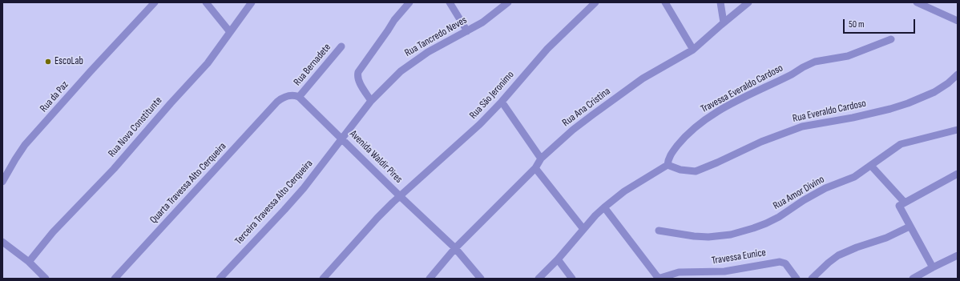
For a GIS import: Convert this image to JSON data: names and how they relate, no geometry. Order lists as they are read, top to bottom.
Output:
{
  "streets": {
    "street": [
      "Rua Tancredo Neves",
      "Rua Bernadete",
      "Travessa Everaldo Cardoso",
      "Rua São Jeronimo",
      "Rua da Paz",
      "Rua Ana Cristina",
      "Rua Everaldo Cardoso",
      "Rua Nova Constitunte",
      "Avenida Waldir Pires",
      "Quarta Travessa Alto Cerqueira",
      "Rua Amor Divino",
      "Terceira Travessa Alto Cerqueira",
      "Travessa Eunice"
    ]
  },
  "crossings": [
    ["Rua Tancredo Neves", "Avenida Waldir Pires"],
    ["Rua Tancredo Neves", "Terceira Travessa Alto Cerqueira"],
    ["Rua Bernadete", "Avenida Waldir Pires"],
    ["Rua Bernadete", "Quarta Travessa Alto Cerqueira"],
    ["Travessa Everaldo Cardoso", "Rua Everaldo Cardoso"],
    ["Rua São Jeronimo", "Avenida Waldir Pires"],
    ["Rua Ana Cristina", "Avenida Waldir Pires"],
    ["Avenida Waldir Pires", "Quarta Travessa Alto Cerqueira"],
    ["Avenida Waldir Pires", "Terceira Travessa Alto Cerqueira"]
  ],
  "places": ["EscoLab"],
  "scale_bar": "50 m"
}
